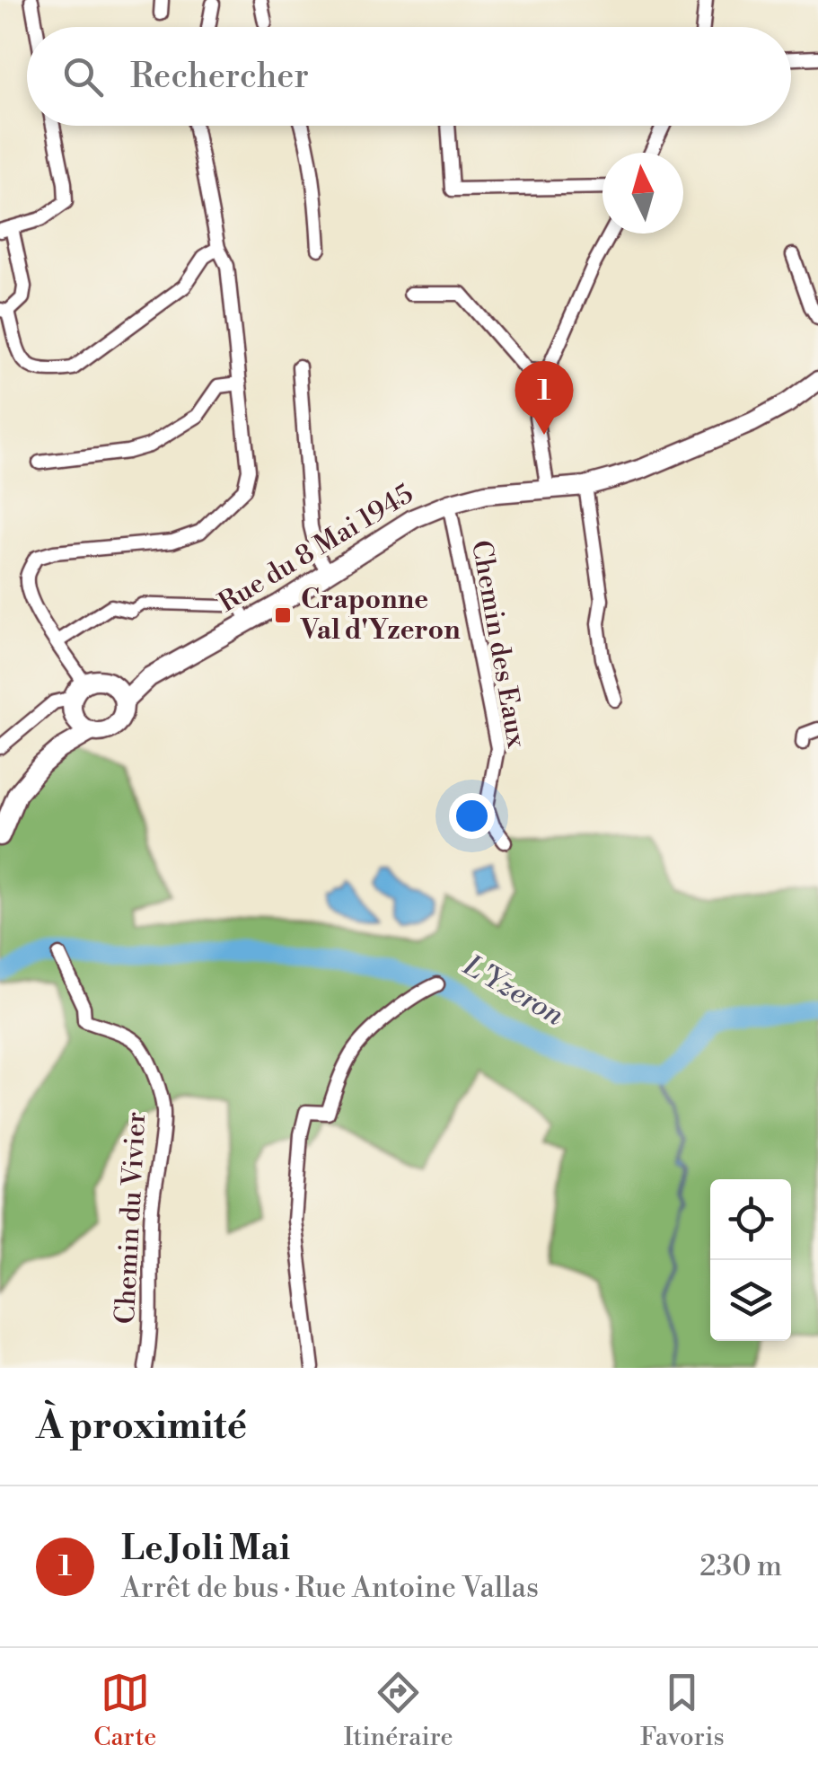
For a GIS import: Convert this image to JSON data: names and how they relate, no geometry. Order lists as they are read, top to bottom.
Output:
{
  "streets": {
    "main road": ["Rue du 8 Mai 1945"],
    "street": ["Chemin des Eaux", "Chemin du Vivier"]
  },
  "crossings": [
    ["Rue du 8 Mai 1945", "Chemin des Eaux"]
  ],
  "water": ["L'Yzeron"],
  "places": {
    "transit": ["Craponne Val d'Yzeron"]
  },
  "north": "top",
  "page": {
    "search": "Rechercher",
    "pins": "1",
    "heading": "À proximité",
    "list": [
      {
        "mark": "1",
        "name": "Le Joli Mai",
        "note": "Arrêt de bus · Rue Antoine Vallas",
        "value": "230 m"
      }
    ],
    "nav": ["Carte", "Itinéraire", "Favoris"]
  }
}
